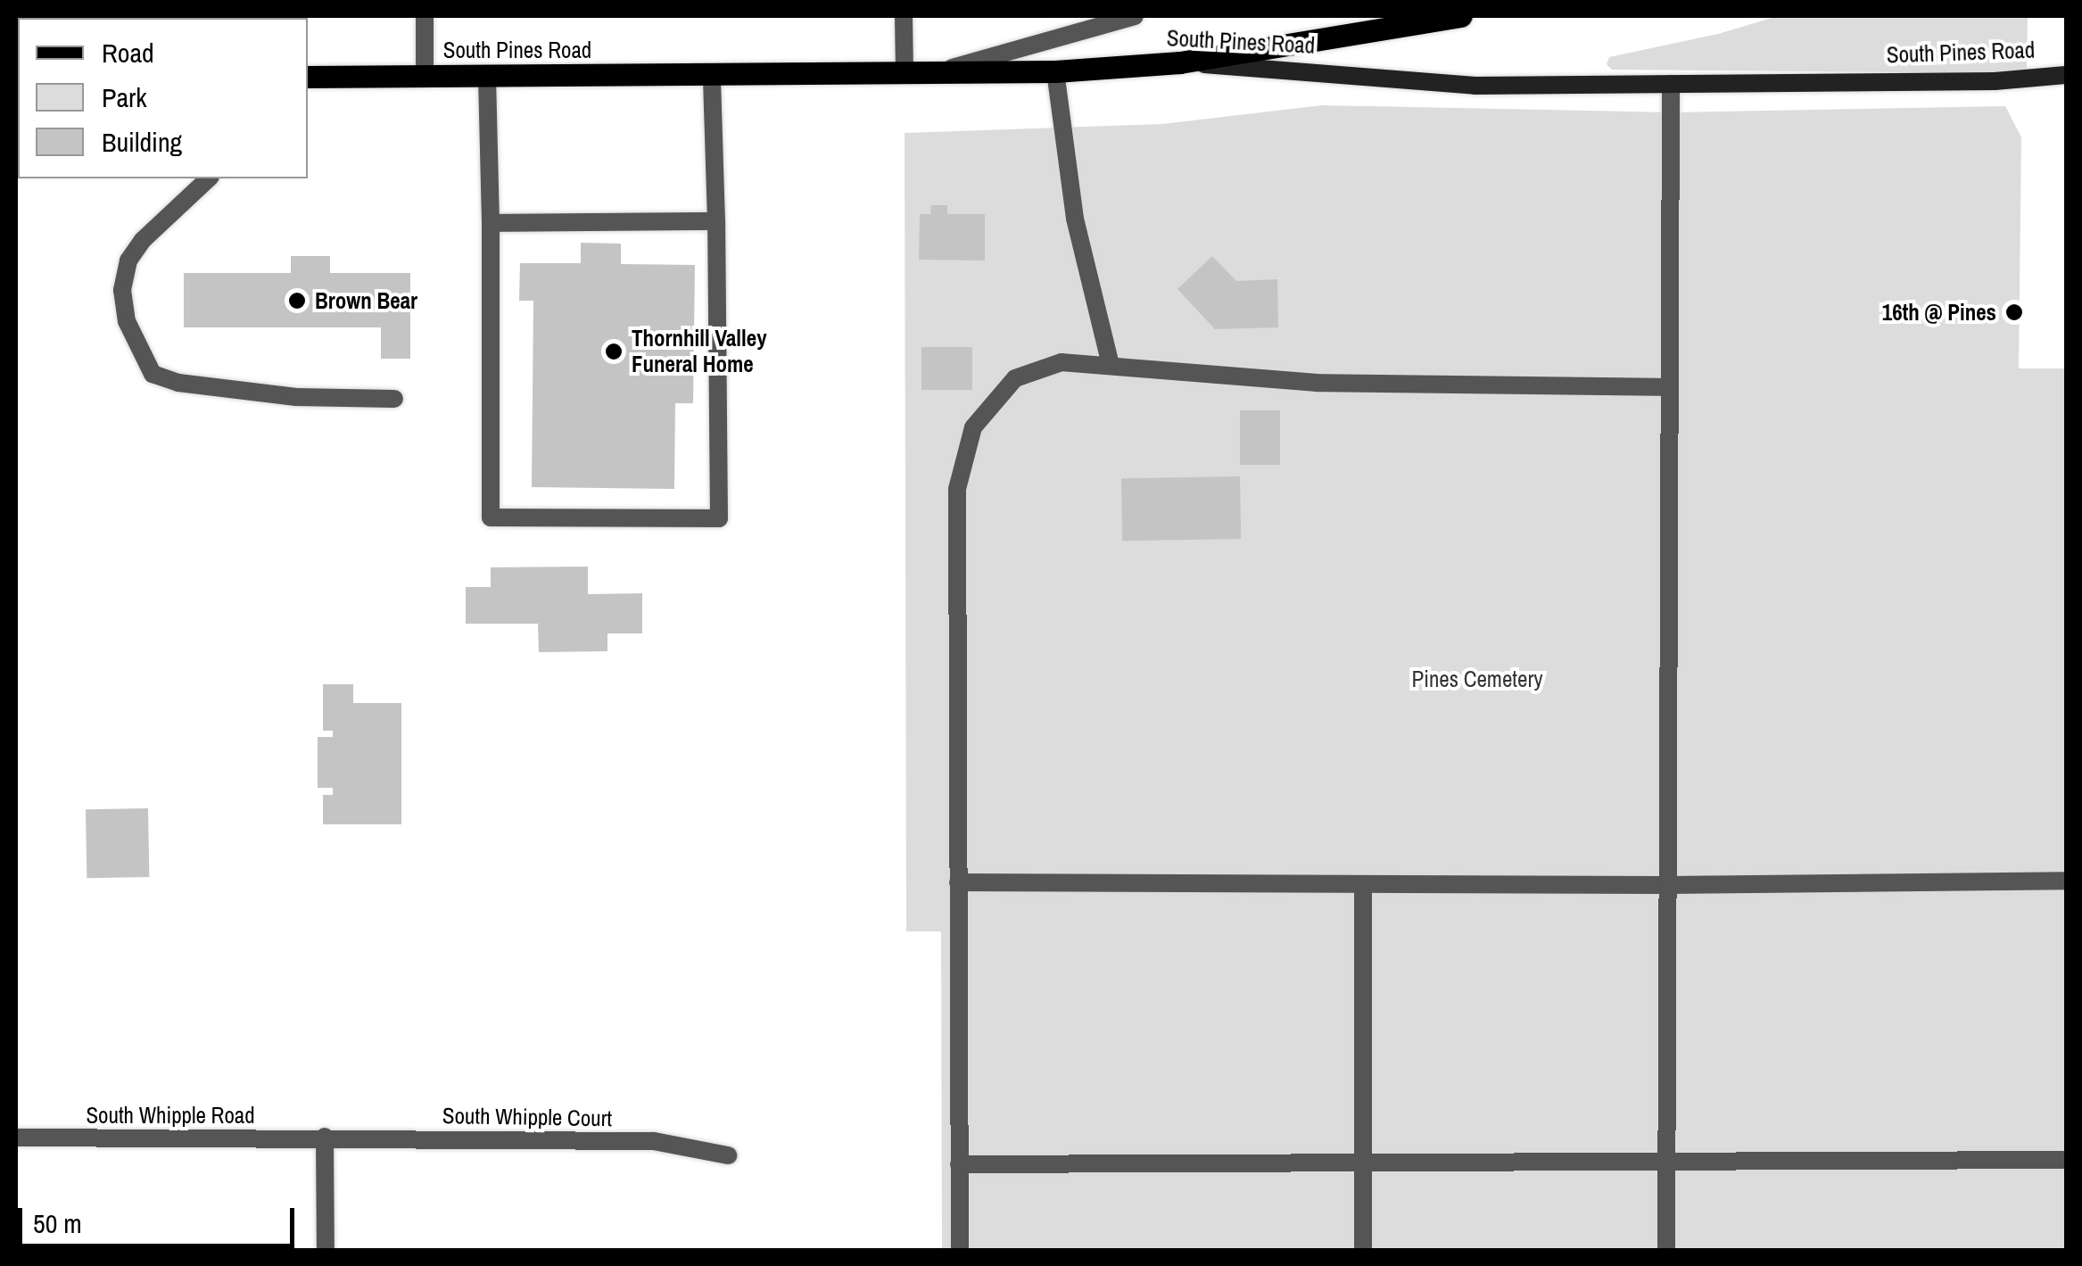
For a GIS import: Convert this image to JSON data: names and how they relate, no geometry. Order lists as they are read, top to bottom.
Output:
{
  "streets": {
    "main road": ["South Pines Road"],
    "street": ["South Whipple Road", "South Whipple Court"]
  },
  "crossings": [
    ["South Whipple Road", "South Whipple Court"]
  ],
  "parks": ["Pines Cemetery"],
  "places": ["Brown Bear", "16th @ Pines", "Thornhill Valley Funeral Home"],
  "legend": ["Road", "Park", "Building"],
  "scale_bar": "50 m"
}
